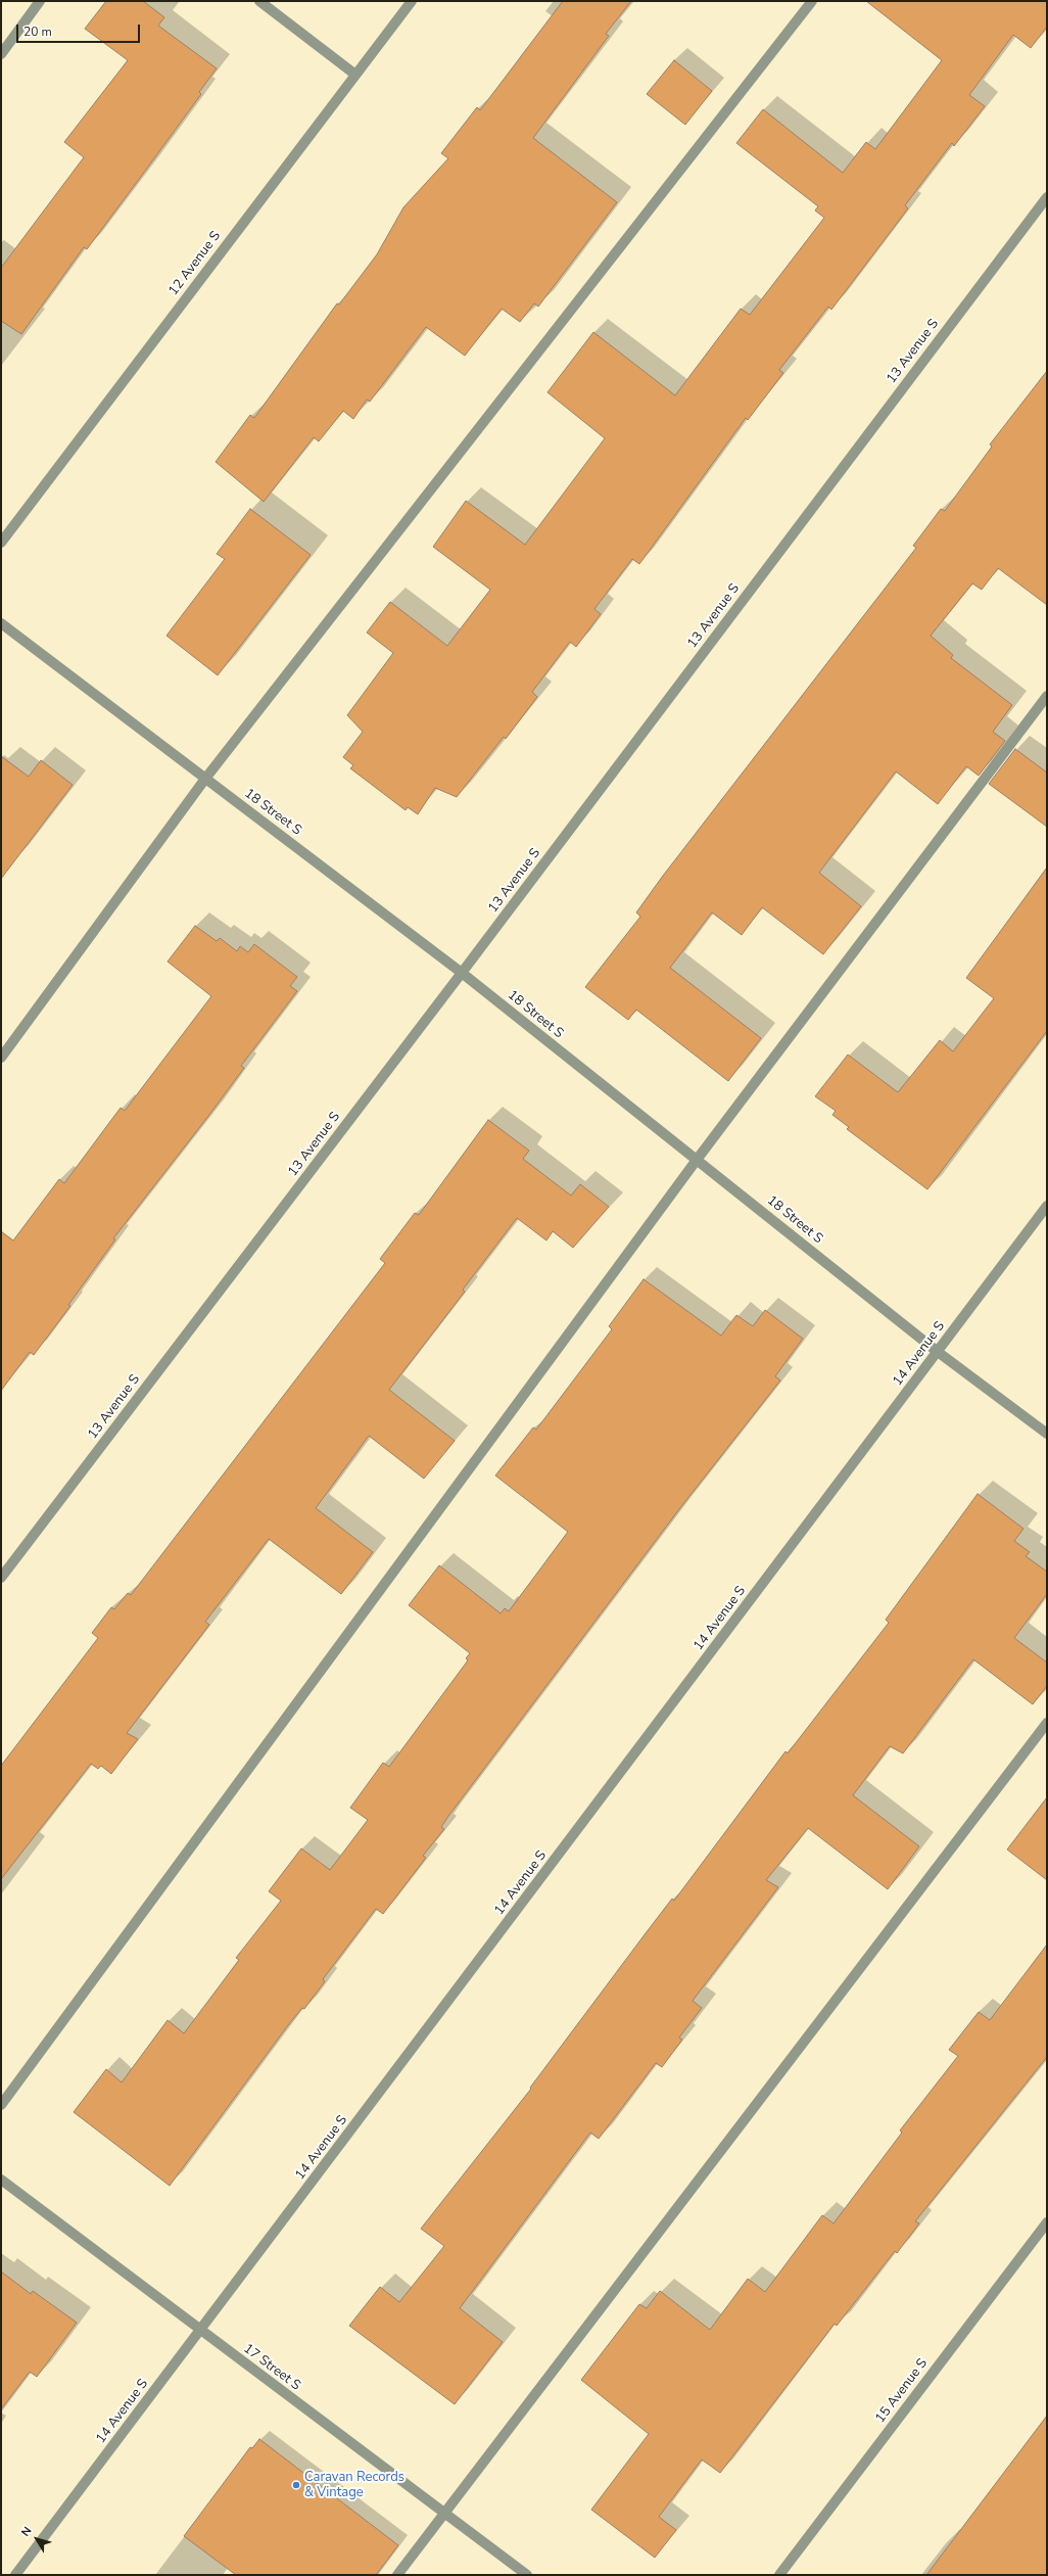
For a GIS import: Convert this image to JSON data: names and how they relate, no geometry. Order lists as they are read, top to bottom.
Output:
{
  "streets": {
    "street": [
      "12 Avenue S",
      "13 Avenue S",
      "18 Street S",
      "14 Avenue S",
      "17 Street S",
      "15 Avenue S"
    ]
  },
  "crossings": [
    ["13 Avenue S", "18 Street S"],
    ["18 Street S", "14 Avenue S"],
    ["14 Avenue S", "17 Street S"]
  ],
  "places": ["Caravan Records & Vintage"],
  "scale_bar": "20 m",
  "north": "top left"
}
